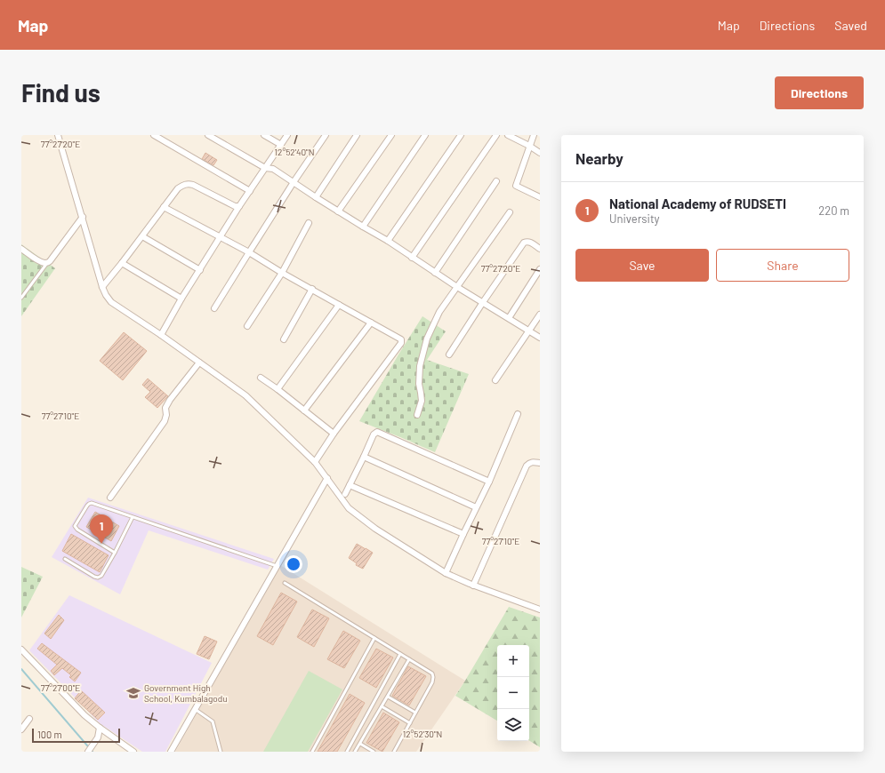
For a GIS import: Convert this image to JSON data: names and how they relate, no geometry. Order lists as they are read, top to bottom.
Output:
{
  "places": {
    "school or university": ["Government High School, Kumbalagodu"]
  },
  "scale_bar": "100 m",
  "page": {
    "header": "Map",
    "nav": ["Map", "Directions", "Saved"],
    "buttons": [
      "Directions",
      ["Save", "Share"]
    ],
    "title": "Find us",
    "heading": "Nearby",
    "list": [
      {
        "mark": "1",
        "name": "National Academy of RUDSETI",
        "note": "University",
        "value": "220 m"
      }
    ],
    "pins": "1",
    "map_buttons": ["+", "−"],
    "scale": "100 m"
  },
  "coordinates": [
    "77°27'20\"E",
    "12°52'40\"N",
    "77°27'10\"E",
    "77°27'00\"E",
    "12°52'30\"N"
  ]
}
